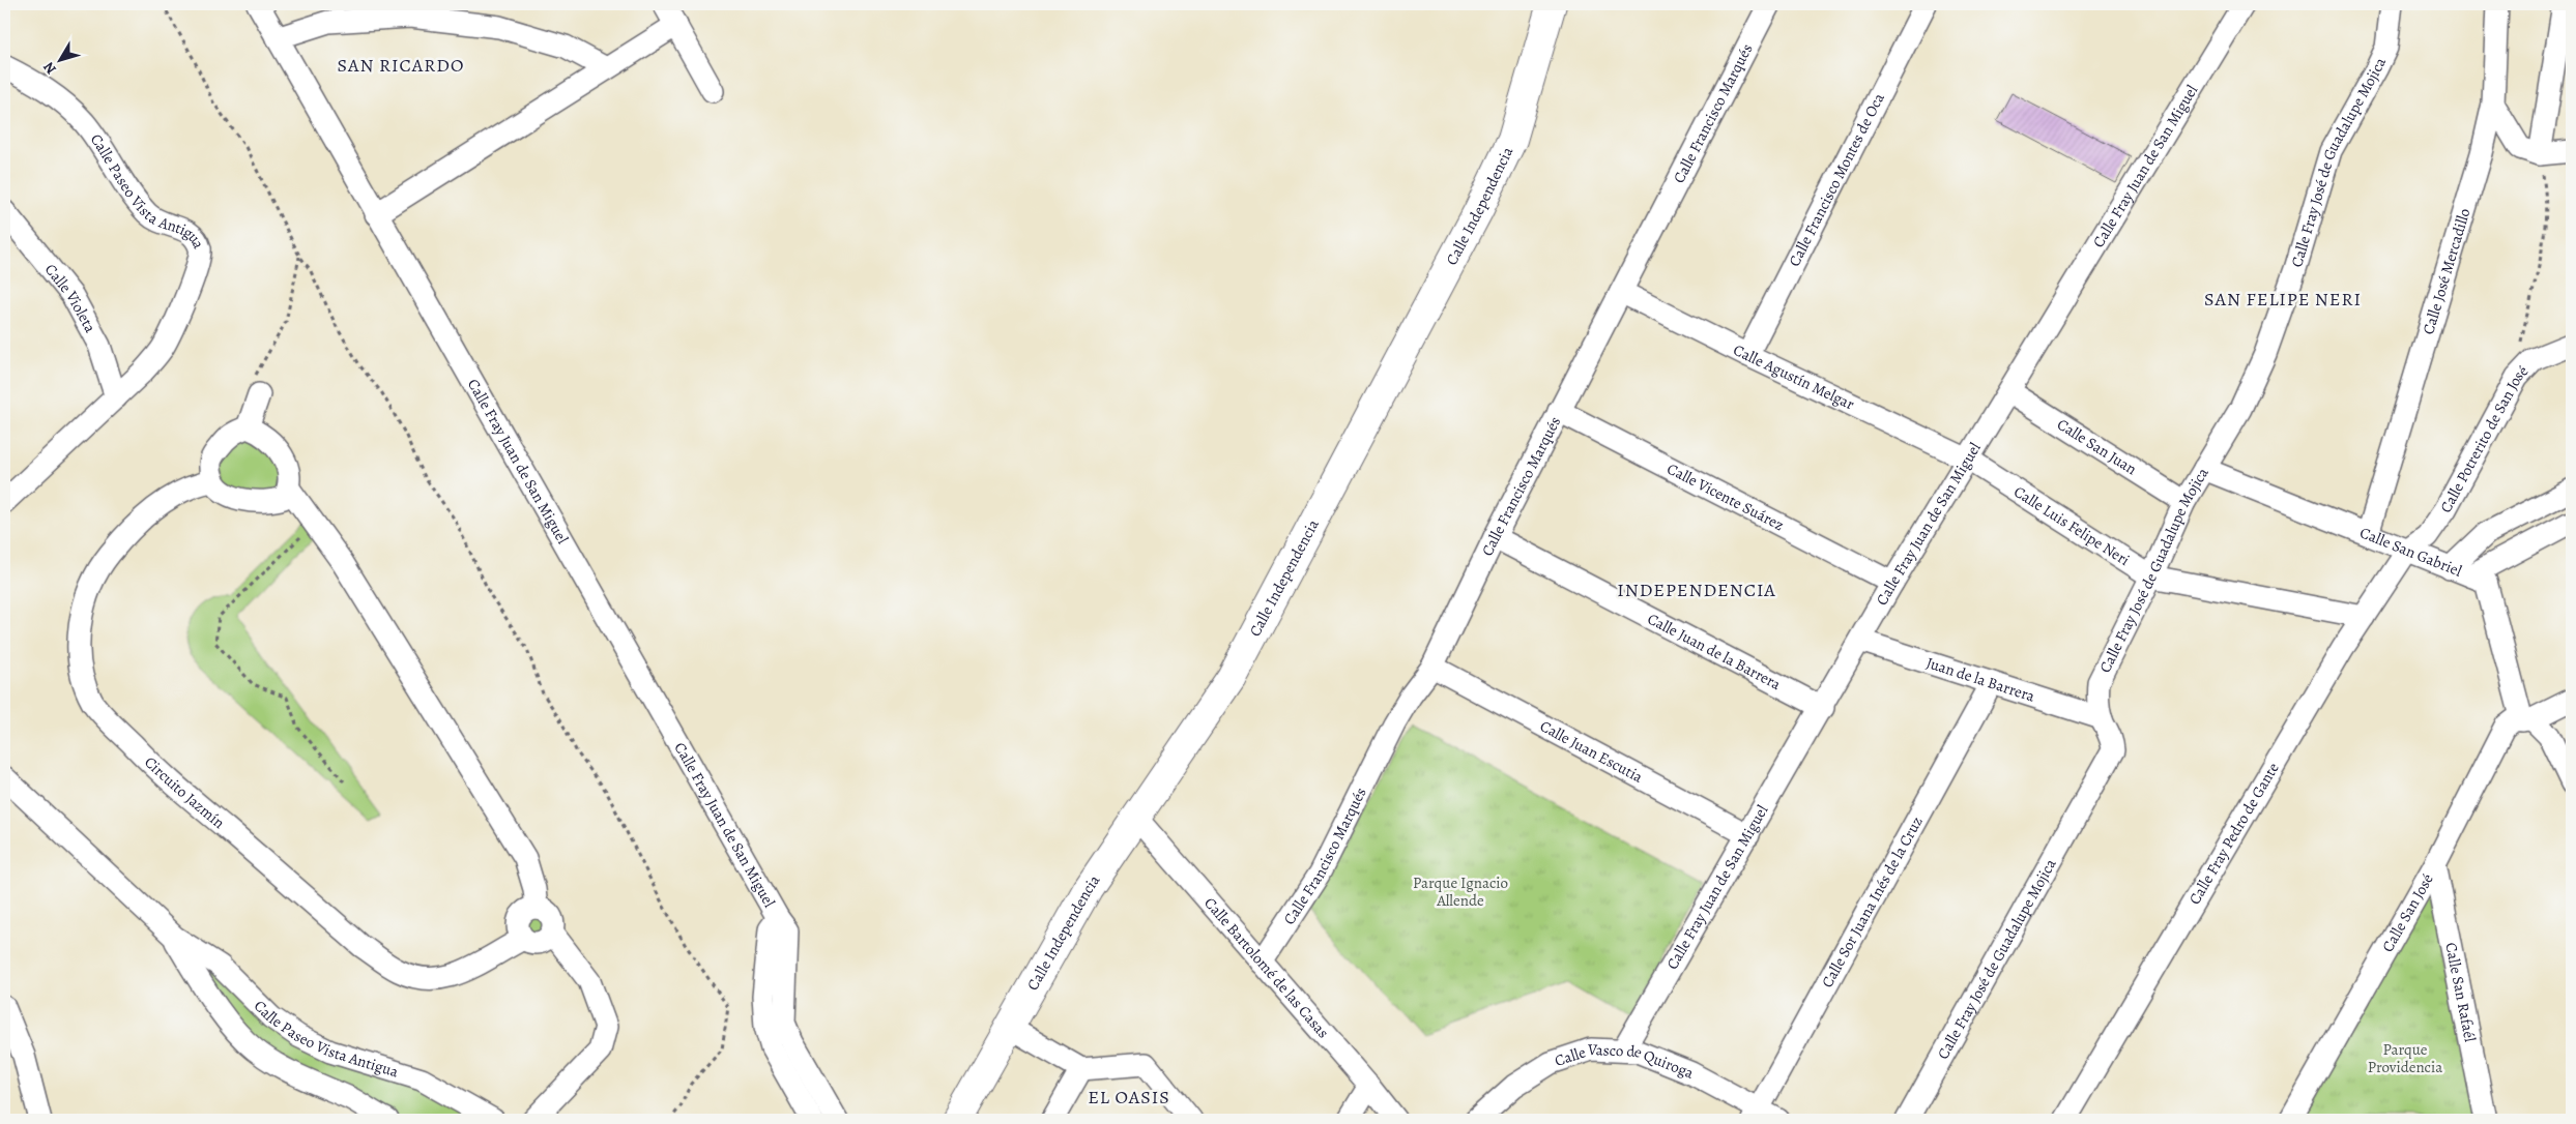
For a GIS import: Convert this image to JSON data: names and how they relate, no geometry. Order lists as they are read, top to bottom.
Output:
{
  "streets": {
    "street": [
      "Calle Francisco Marqués",
      "Calle Fray José de Guadalupe Mojica",
      "Calle Fray Juan de San Miguel",
      "Calle Francisco Montes de Oca",
      "Calle Paseo Vista Antigua",
      "Calle Independencia",
      "Calle José Mercadillo",
      "Calle Violeta",
      "Calle Agustín Melgar",
      "Calle Potrerito de San José",
      "Calle San Juan",
      "Calle Vicente Suárez",
      "Calle Luis Felipe Neri",
      "Calle San Gabriel",
      "Calle Juan de la Barrera",
      "Juan de la Barrera",
      "Calle Juan Escutia",
      "Circuito Jazmín",
      "Calle Fray Pedro de Gante",
      "Calle Sor Juana Inés de la Cruz",
      "Calle San José",
      "Calle Bartolomé de las Casas",
      "Calle San Rafaél",
      "Calle Vasco de Quiroga"
    ]
  },
  "crossings": [
    ["Calle Francisco Marqués", "Calle Agustín Melgar"],
    ["Calle Francisco Marqués", "Calle Vicente Suárez"],
    ["Calle Francisco Marqués", "Calle Juan de la Barrera"],
    ["Calle Francisco Marqués", "Calle Juan Escutia"],
    ["Calle Francisco Marqués", "Calle Bartolomé de las Casas"],
    ["Calle Fray José de Guadalupe Mojica", "Calle San Juan"],
    ["Calle Fray José de Guadalupe Mojica", "Calle Luis Felipe Neri"],
    ["Calle Fray José de Guadalupe Mojica", "Calle San Gabriel"],
    ["Calle Fray José de Guadalupe Mojica", "Juan de la Barrera"],
    ["Calle Fray Juan de San Miguel", "Calle Agustín Melgar"],
    ["Calle Fray Juan de San Miguel", "Calle San Juan"],
    ["Calle Fray Juan de San Miguel", "Calle Vicente Suárez"],
    ["Calle Fray Juan de San Miguel", "Calle Luis Felipe Neri"],
    ["Calle Fray Juan de San Miguel", "Calle Juan de la Barrera"],
    ["Calle Fray Juan de San Miguel", "Juan de la Barrera"],
    ["Calle Fray Juan de San Miguel", "Calle Juan Escutia"],
    ["Calle Fray Juan de San Miguel", "Calle Vasco de Quiroga"],
    ["Calle Francisco Montes de Oca", "Calle Agustín Melgar"],
    ["Calle Paseo Vista Antigua", "Calle Violeta"],
    ["Calle Independencia", "Calle Bartolomé de las Casas"],
    ["Calle José Mercadillo", "Calle San Gabriel"],
    ["Calle Agustín Melgar", "Calle Luis Felipe Neri"],
    ["Calle Potrerito de San José", "Calle San Gabriel"],
    ["Calle Potrerito de San José", "Calle Fray Pedro de Gante"],
    ["Calle Luis Felipe Neri", "Calle Fray Pedro de Gante"],
    ["Calle San Gabriel", "Calle Fray Pedro de Gante"],
    ["Calle San Gabriel", "Calle San José"],
    ["Juan de la Barrera", "Calle Sor Juana Inés de la Cruz"],
    ["Calle Sor Juana Inés de la Cruz", "Calle Vasco de Quiroga"],
    ["Calle San José", "Calle San Rafaél"]
  ],
  "districts": [
    "SAN RICARDO",
    "SAN FELIPE NERI",
    "INDEPENDENCIA",
    "EL OASIS"
  ],
  "parks": ["Parque Ignacio Allende", "Parque Providencia"],
  "north": "bottom left"
}
